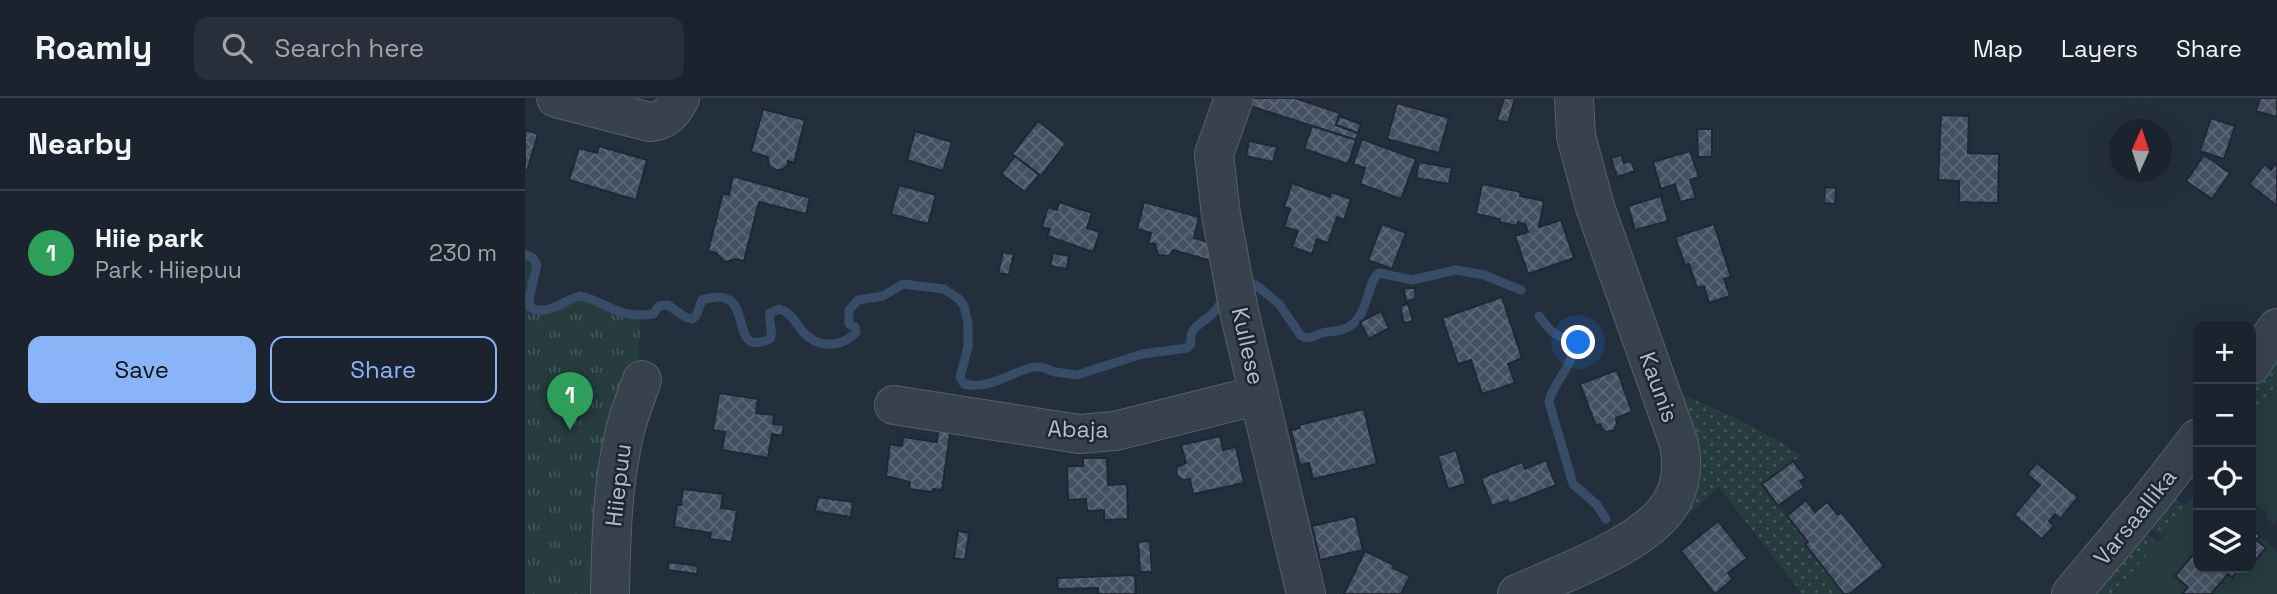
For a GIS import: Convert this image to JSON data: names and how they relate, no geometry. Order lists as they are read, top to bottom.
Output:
{
  "streets": {
    "street": [
      "Kullese",
      "Kaunis",
      "Abaja",
      "Hiiepuu",
      "Varsaallika"
    ]
  },
  "crossings": [
    ["Kullese", "Abaja"]
  ],
  "north": "top",
  "page": {
    "header": "Roamly",
    "search": "Search here",
    "nav": ["Map", "Layers", "Share"],
    "heading": "Nearby",
    "list": [
      {
        "mark": "1",
        "name": "Hiie park",
        "note": "Park · Hiiepuu",
        "value": "230 m"
      }
    ],
    "buttons": ["Save", "Share"],
    "map_buttons": ["+", "−"],
    "pins": "1"
  }
}
